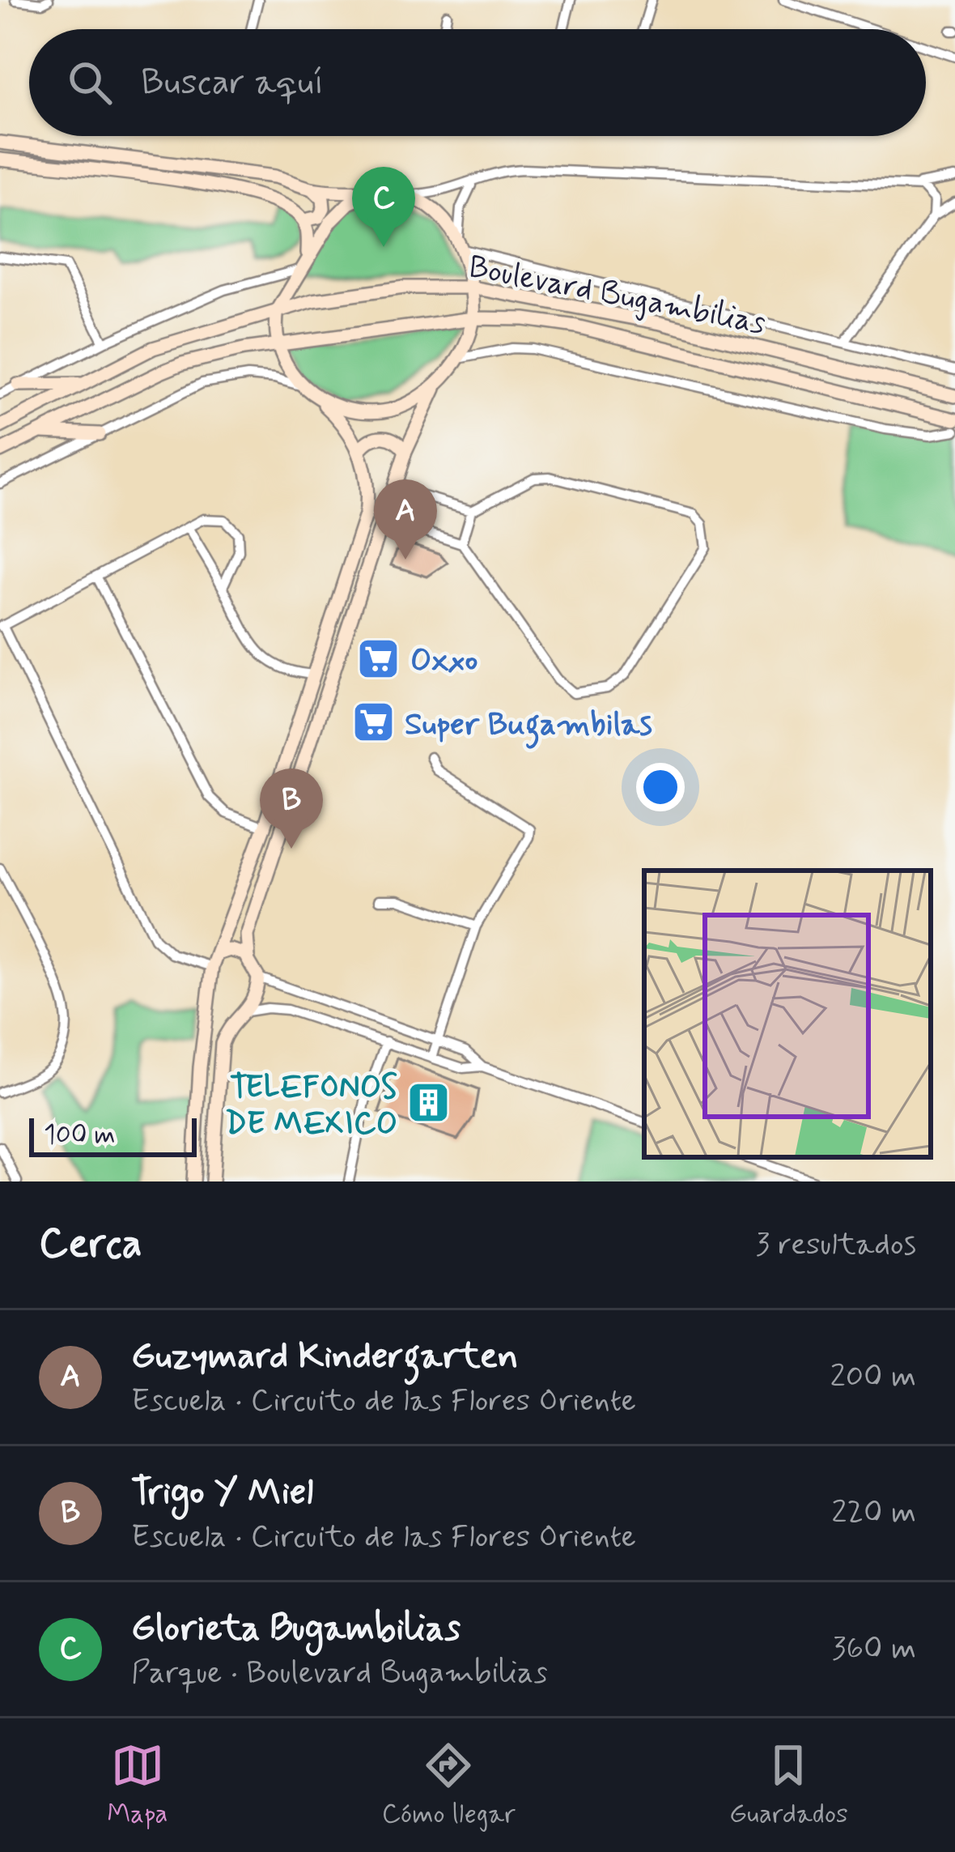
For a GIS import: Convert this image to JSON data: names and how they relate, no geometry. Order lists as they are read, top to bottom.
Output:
{
  "streets": {
    "street": ["Boulevard Bugambilias"]
  },
  "places": {
    "supermarket": ["Oxxo", "Super Bugambilas"],
    "building": ["TELEFONOS DE MEXICO"]
  },
  "scale_bar": "100 m",
  "page": {
    "search": "Buscar aquí",
    "pins": ["C", "A", "B"],
    "scale": "100 m",
    "heading": ["Cerca", "3 resultados"],
    "list": [
      {
        "mark": "A",
        "name": "Guzymard Kindergarten",
        "note": "Escuela · Circuito de las Flores Oriente",
        "value": "200 m"
      },
      {
        "mark": "B",
        "name": "Trigo Y Miel",
        "note": "Escuela · Circuito de las Flores Oriente",
        "value": "220 m"
      },
      {
        "mark": "C",
        "name": "Glorieta Bugambilias",
        "note": "Parque · Boulevard Bugambilias",
        "value": "360 m"
      }
    ],
    "nav": ["Mapa", "Cómo llegar", "Guardados"]
  }
}
